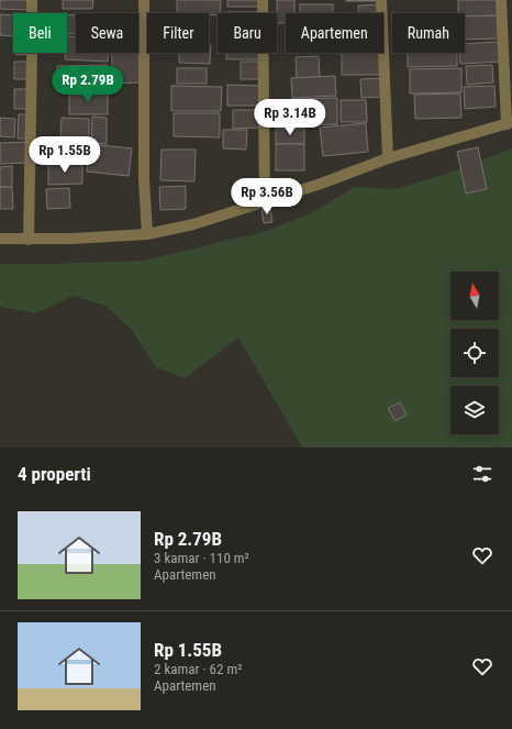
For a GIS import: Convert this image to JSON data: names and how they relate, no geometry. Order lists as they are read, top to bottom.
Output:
{
  "north": "top",
  "page": {
    "chip": [
      "Beli",
      "Sewa",
      "Filter",
      "Baru",
      "Apartemen",
      "Rumah"
    ],
    "price": [
      "Rp 2.79B",
      "Rp 3.14B",
      "Rp 1.55B",
      "Rp 3.56B"
    ],
    "heading": "4 properti",
    "list": [
      {
        "name": "Rp 2.79B",
        "note": "3 kamar · 110 m² · Apartemen"
      },
      {
        "name": "Rp 1.55B",
        "note": "2 kamar · 62 m² · Apartemen"
      }
    ]
  }
}
